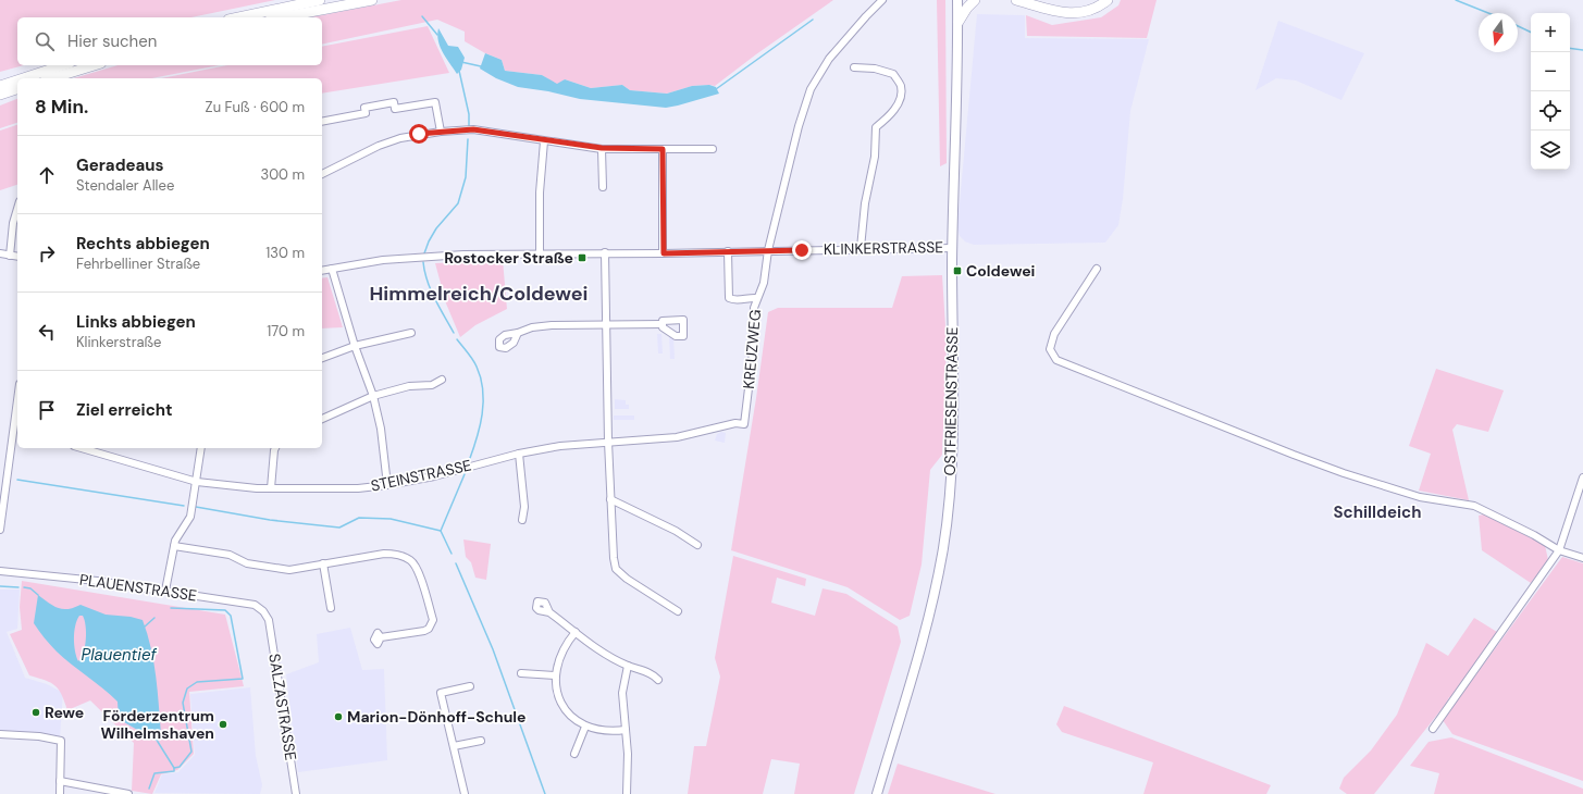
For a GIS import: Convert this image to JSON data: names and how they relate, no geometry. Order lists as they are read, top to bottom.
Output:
{
  "streets": {
    "main road": ["OSTFRIESENSTRASSE"],
    "street": [
      "KLINKERSTRASSE",
      "KREUZWEG",
      "STEINSTRASSE",
      "PLAUENSTRASSE",
      "SALZASTRASSE"
    ]
  },
  "crossings": [
    ["KLINKERSTRASSE", "KREUZWEG"],
    ["KLINKERSTRASSE", "OSTFRIESENSTRASSE"],
    ["KREUZWEG", "STEINSTRASSE"],
    ["PLAUENSTRASSE", "SALZASTRASSE"]
  ],
  "districts": ["Himmelreich/Coldewei", "Schilldeich"],
  "water": ["Plauentief"],
  "places": {
    "transit": ["Rostocker Straße", "Coldewei"],
    "other": ["Rewe", "Marion-Dönhoff-Schule", "Förderzentrum Wilhelmshaven"]
  },
  "north": "bottom",
  "page": {
    "map_buttons": ["+", "−"],
    "search": "Hier suchen",
    "heading": ["8 Min.", "Zu Fuß · 600 m"],
    "list": [
      ["Geradeaus", "Stendaler Allee", "300 m"],
      ["Rechts abbiegen", "Fehrbelliner Straße", "130 m"],
      ["Links abbiegen", "Klinkerstraße", "170 m"],
      "Ziel erreicht"
    ]
  }
}
